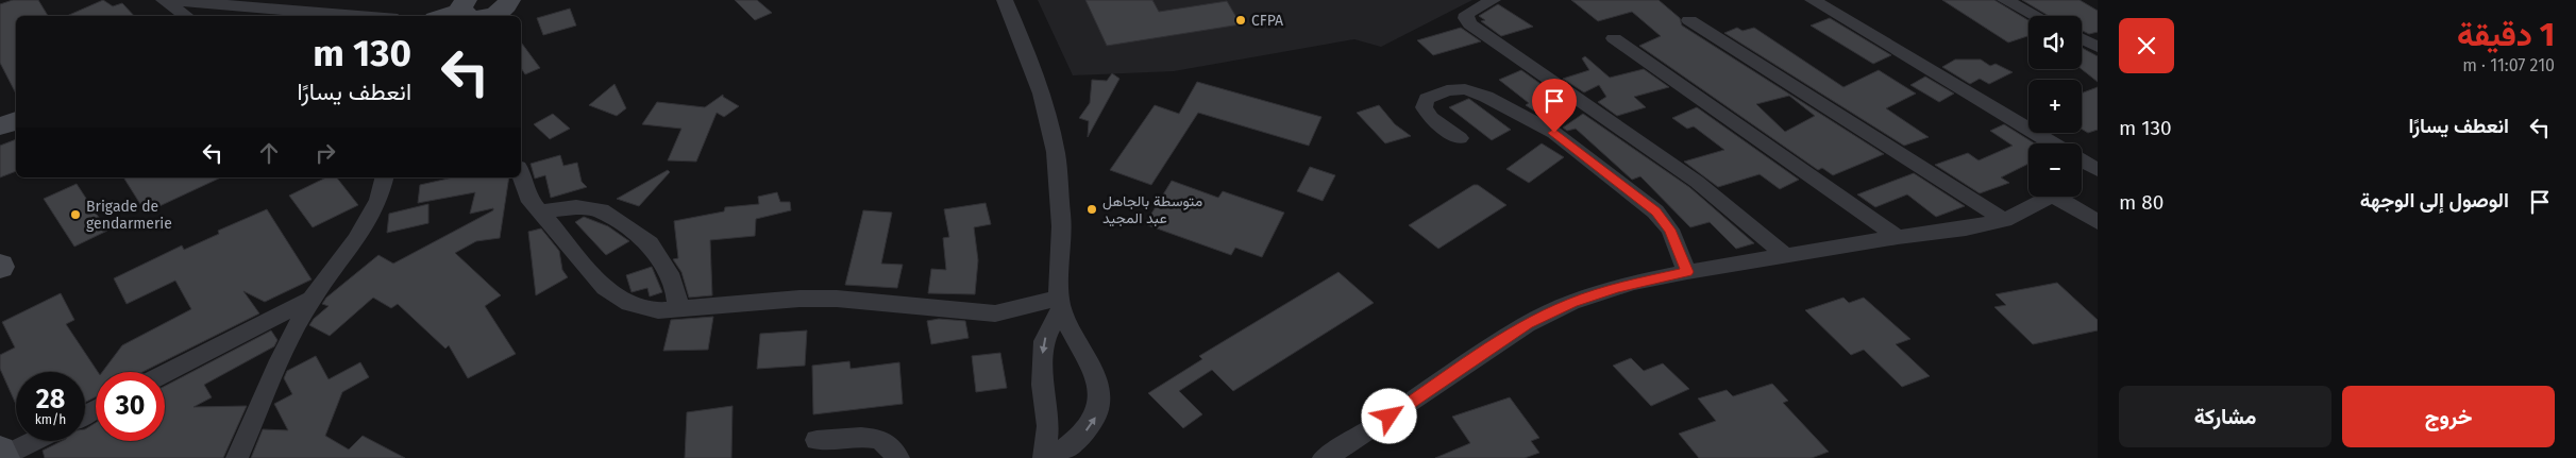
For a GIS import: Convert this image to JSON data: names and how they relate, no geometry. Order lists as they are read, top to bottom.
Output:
{
  "places": ["CFPA", "متوسطة بالجاهل عبد المجيد", "Brigade de gendarmerie"],
  "page": {
    "heading": ["1 دقيقة", "210 m · 11:07"],
    "map_buttons": ["+", "−"],
    "turn": ["130 m", "انعطف يسارًا"],
    "list": [
      {
        "name": "انعطف يسارًا",
        "value": "130 m"
      },
      {
        "name": "الوصول إلى الوجهة",
        "value": "80 m"
      }
    ],
    "speed": "28 km/h",
    "limit": "30",
    "buttons": ["خروج", "مشاركة"]
  }
}
